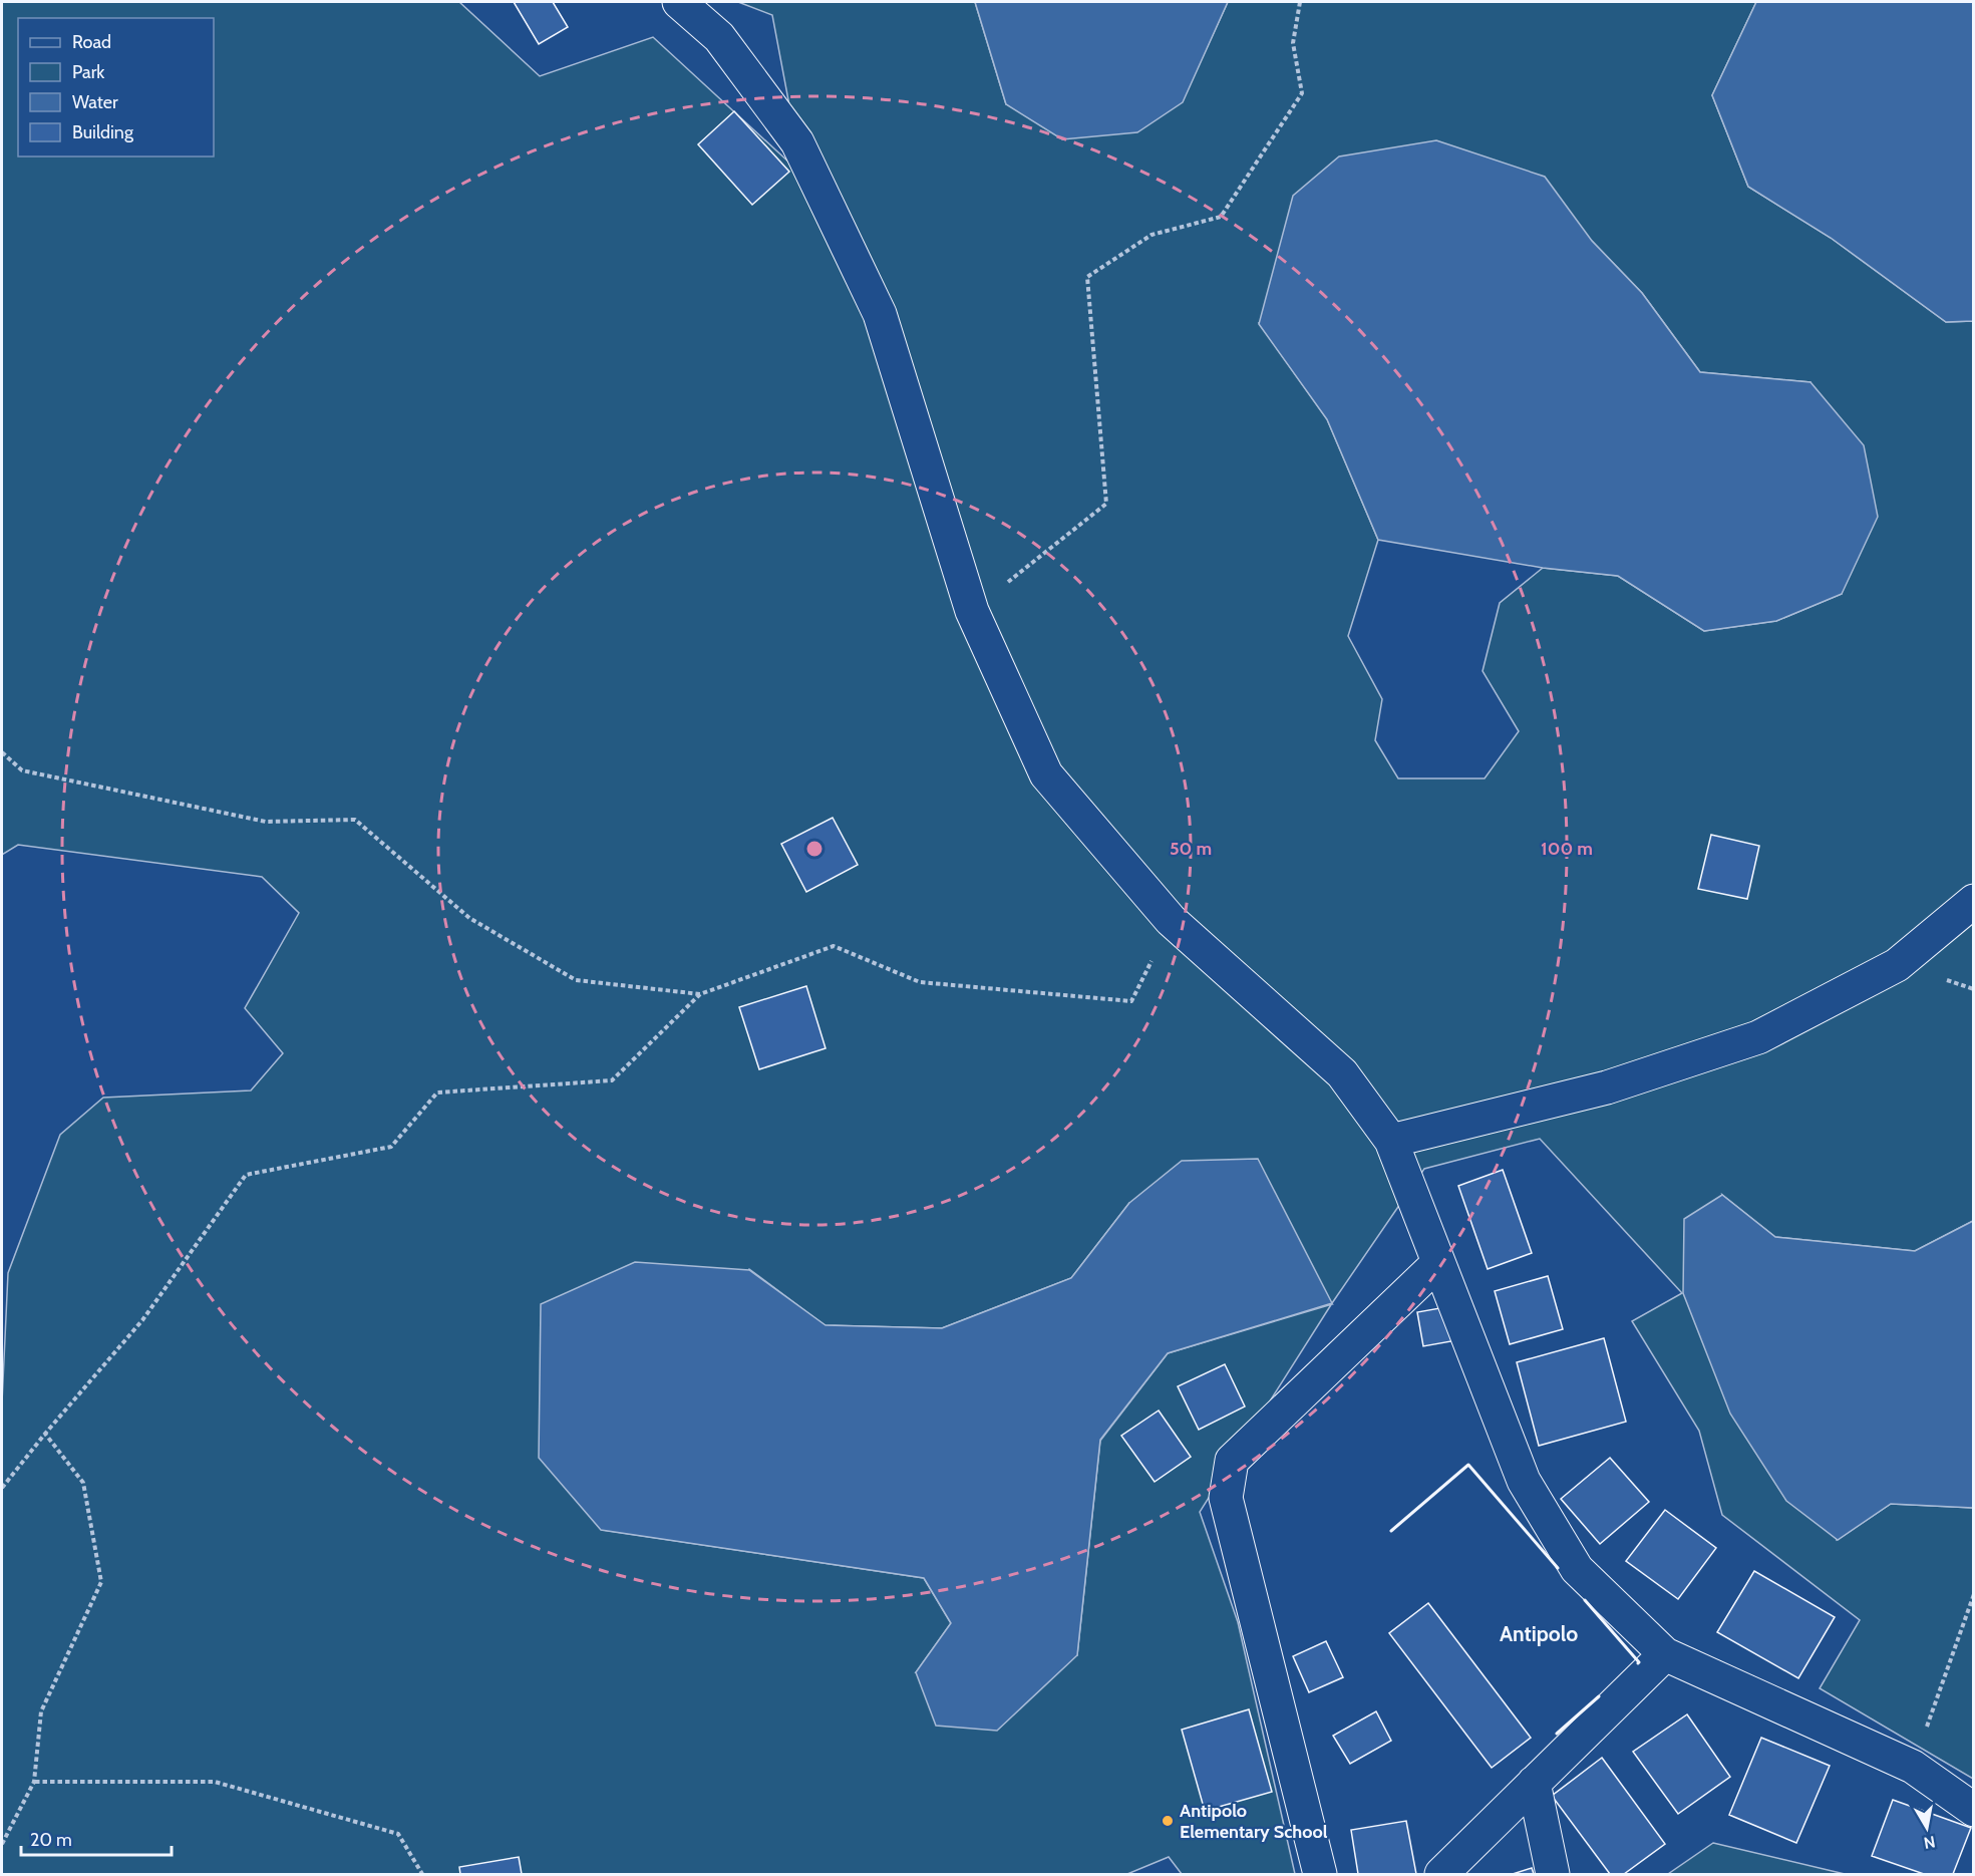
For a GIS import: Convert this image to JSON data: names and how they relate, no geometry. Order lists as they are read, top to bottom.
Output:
{
  "districts": ["Antipolo"],
  "places": ["Antipolo Elementary School"],
  "legend": [
    "Road",
    "Park",
    "Water",
    "Building"
  ],
  "scale_bar": "20 m",
  "north": "bottom",
  "rings": ["50 m", "100 m"]
}
